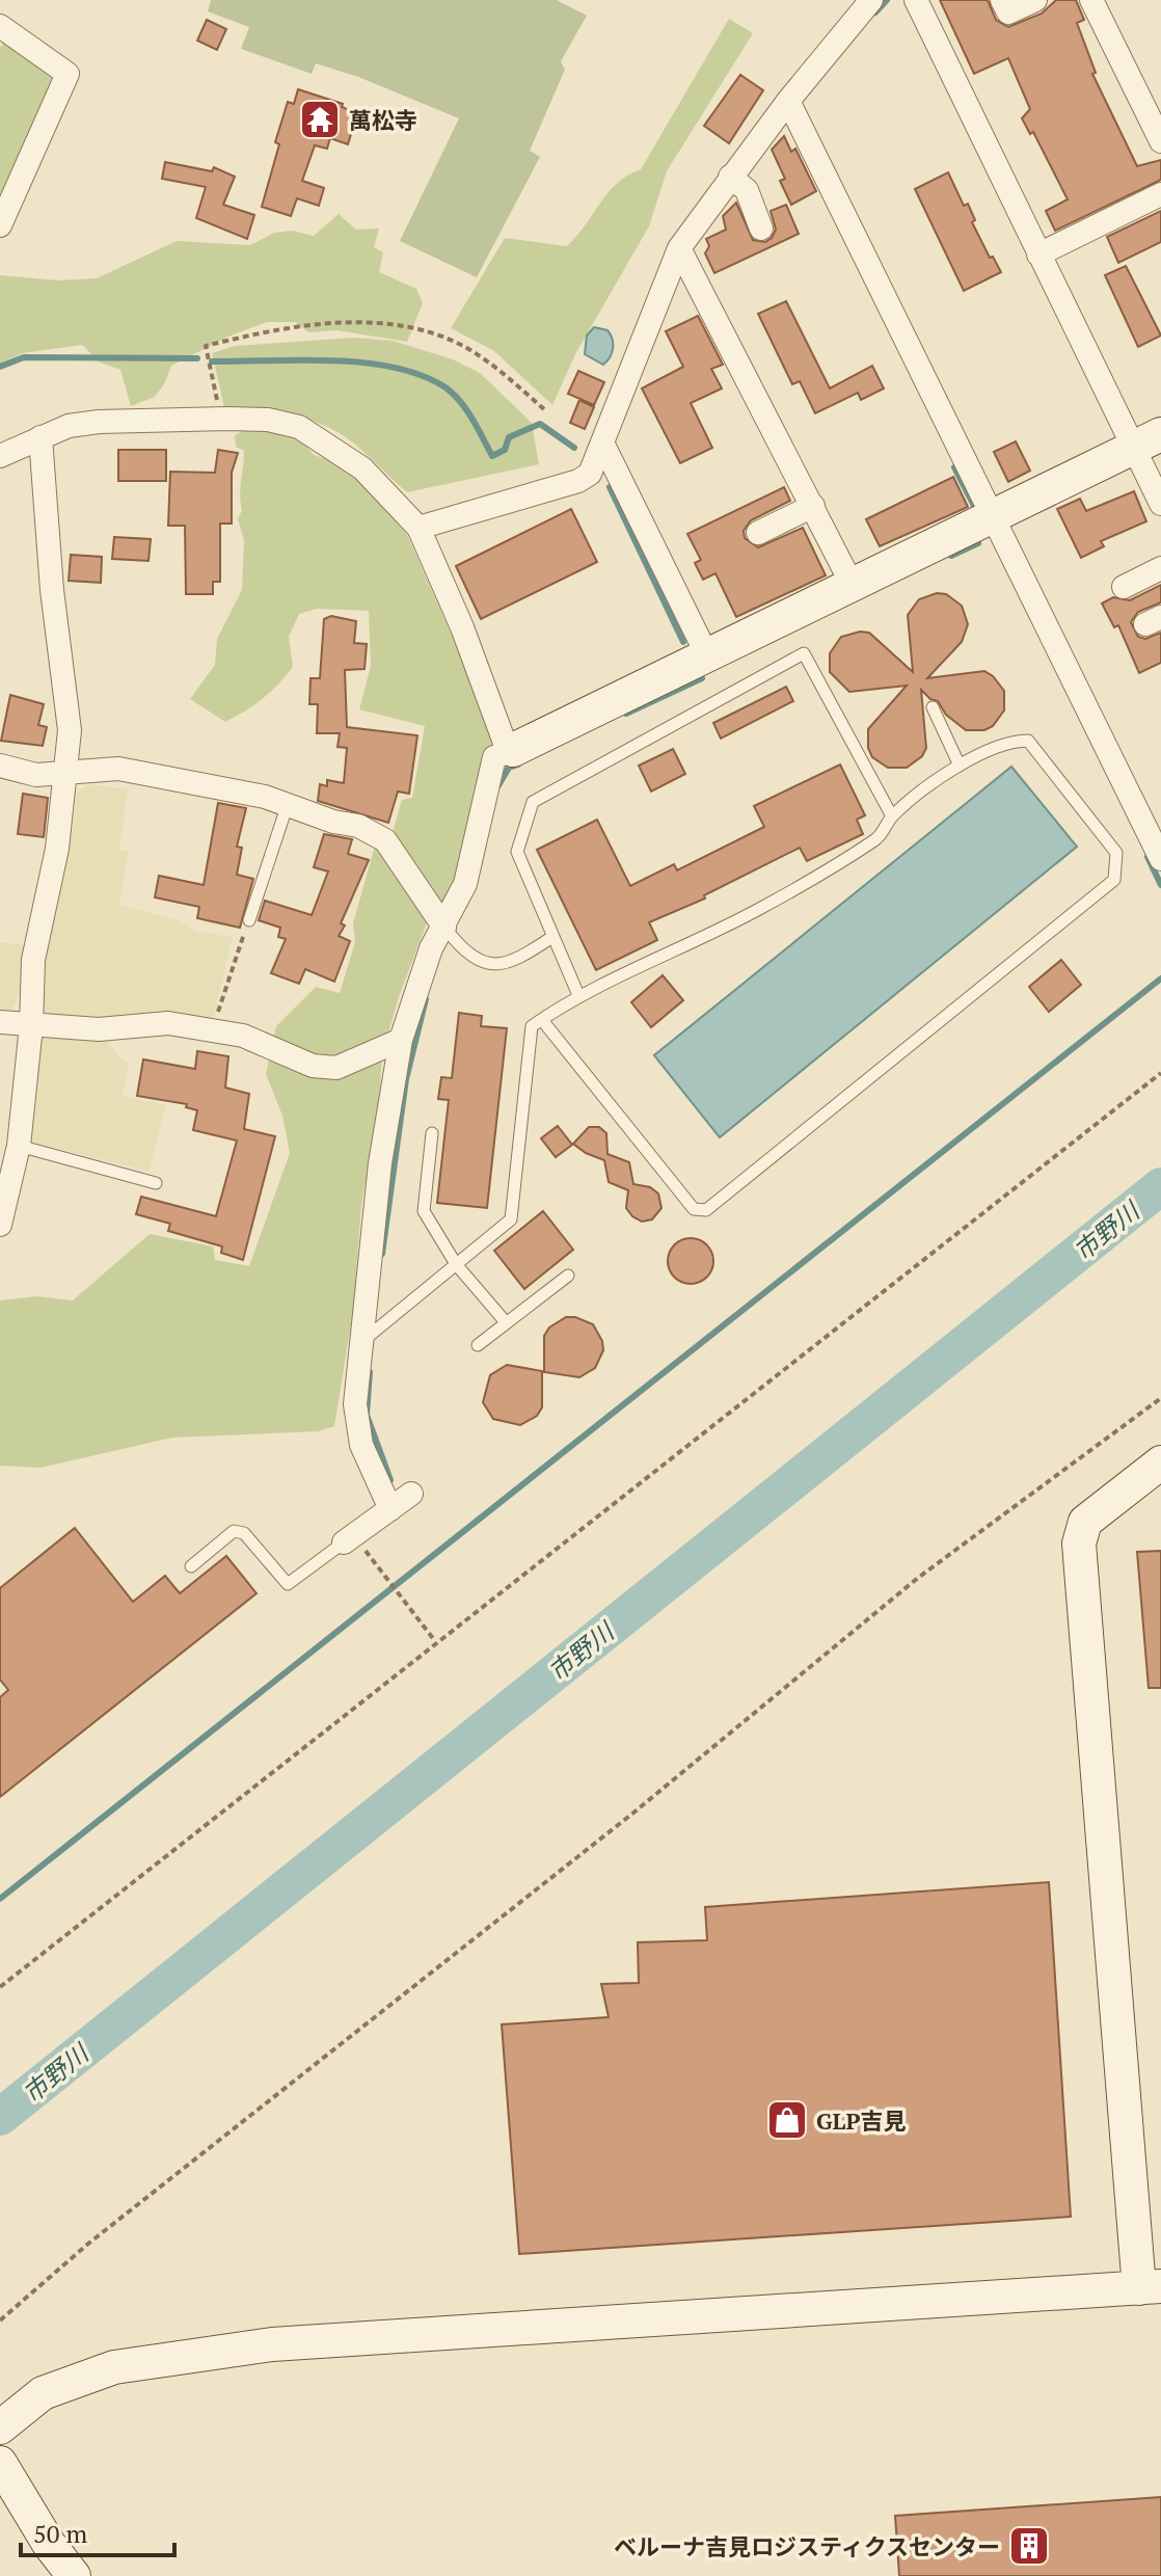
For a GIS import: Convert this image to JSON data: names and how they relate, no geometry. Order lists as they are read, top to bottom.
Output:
{
  "water": ["市野川"],
  "places": {
    "temple": ["萬松寺"],
    "shop": ["GLP吉見"],
    "building": ["ベルーナ吉見ロジスティクスセンター"]
  },
  "scale_bar": "50 m"
}
